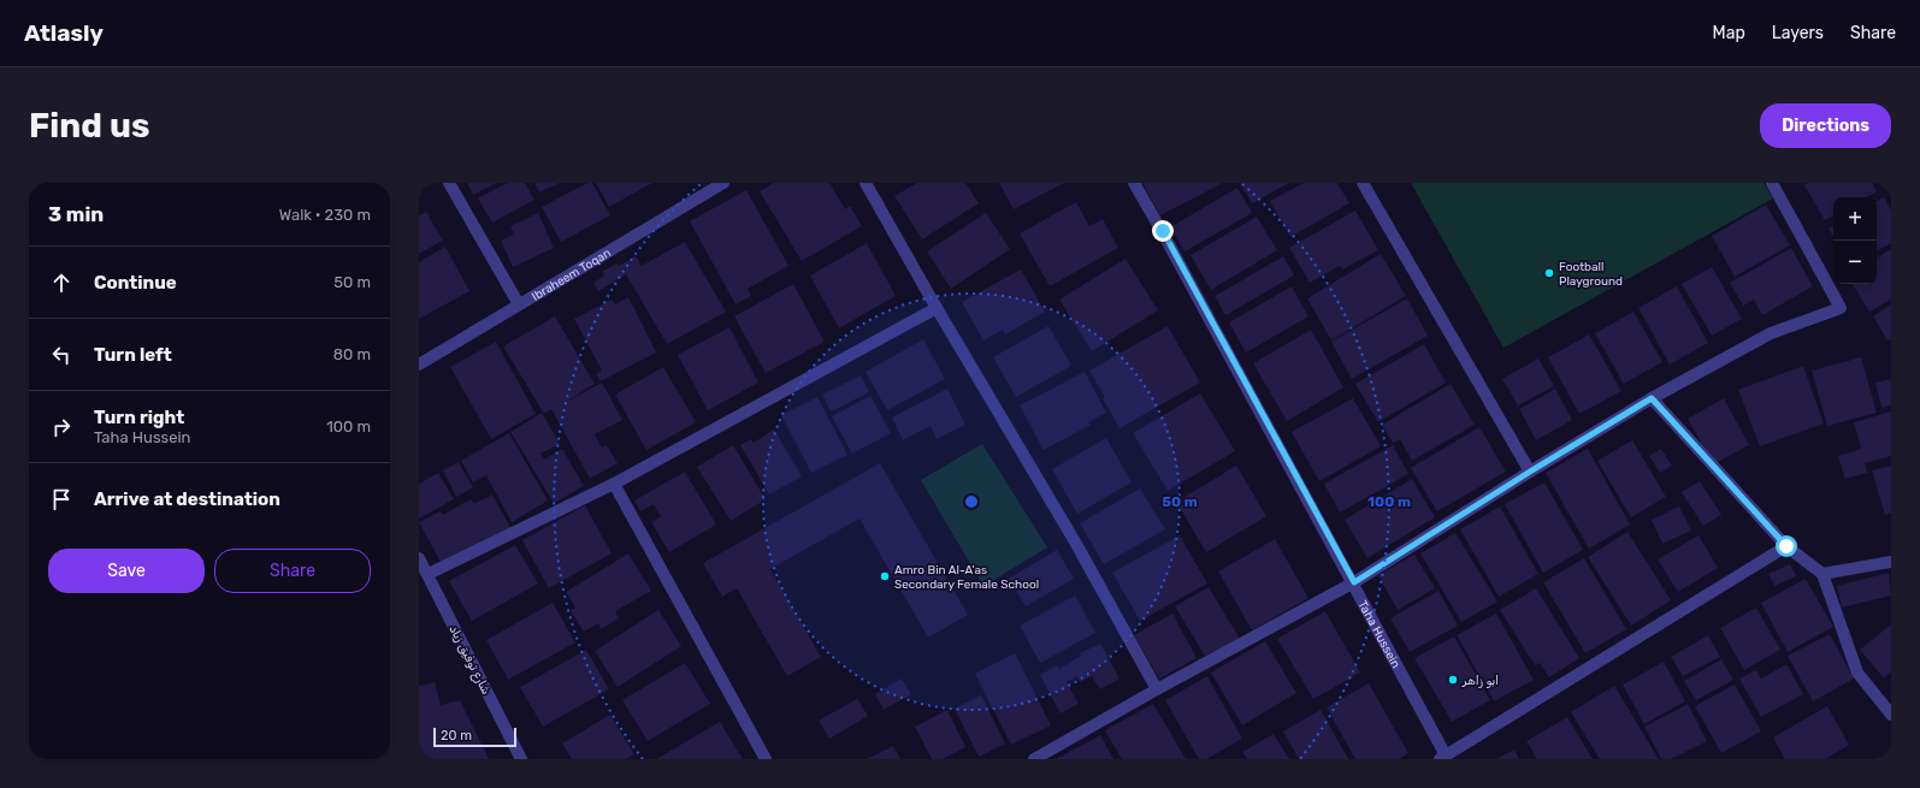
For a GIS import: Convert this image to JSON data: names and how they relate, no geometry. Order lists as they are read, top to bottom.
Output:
{
  "streets": {
    "street": ["Ibraheem Toqan", "Taha Hussein", "شارع توفيق زياد"]
  },
  "places": ["Football Playground", "Amro Bin Al-A'as Secondary Female School", "ابو زاهر"],
  "scale_bar": "20 m",
  "page": {
    "header": "Atlasly",
    "nav": ["Map", "Layers", "Share"],
    "buttons": [
      "Directions",
      ["Save", "Share"]
    ],
    "title": "Find us",
    "heading": ["3 min", "Walk · 230 m"],
    "map_buttons": ["+", "−"],
    "list": [
      ["Continue", "50 m"],
      ["Turn left", "80 m"],
      ["Turn right", "Taha Hussein", "100 m"],
      "Arrive at destination"
    ],
    "scale": "20 m"
  },
  "rings": ["50 m", "100 m"]
}
